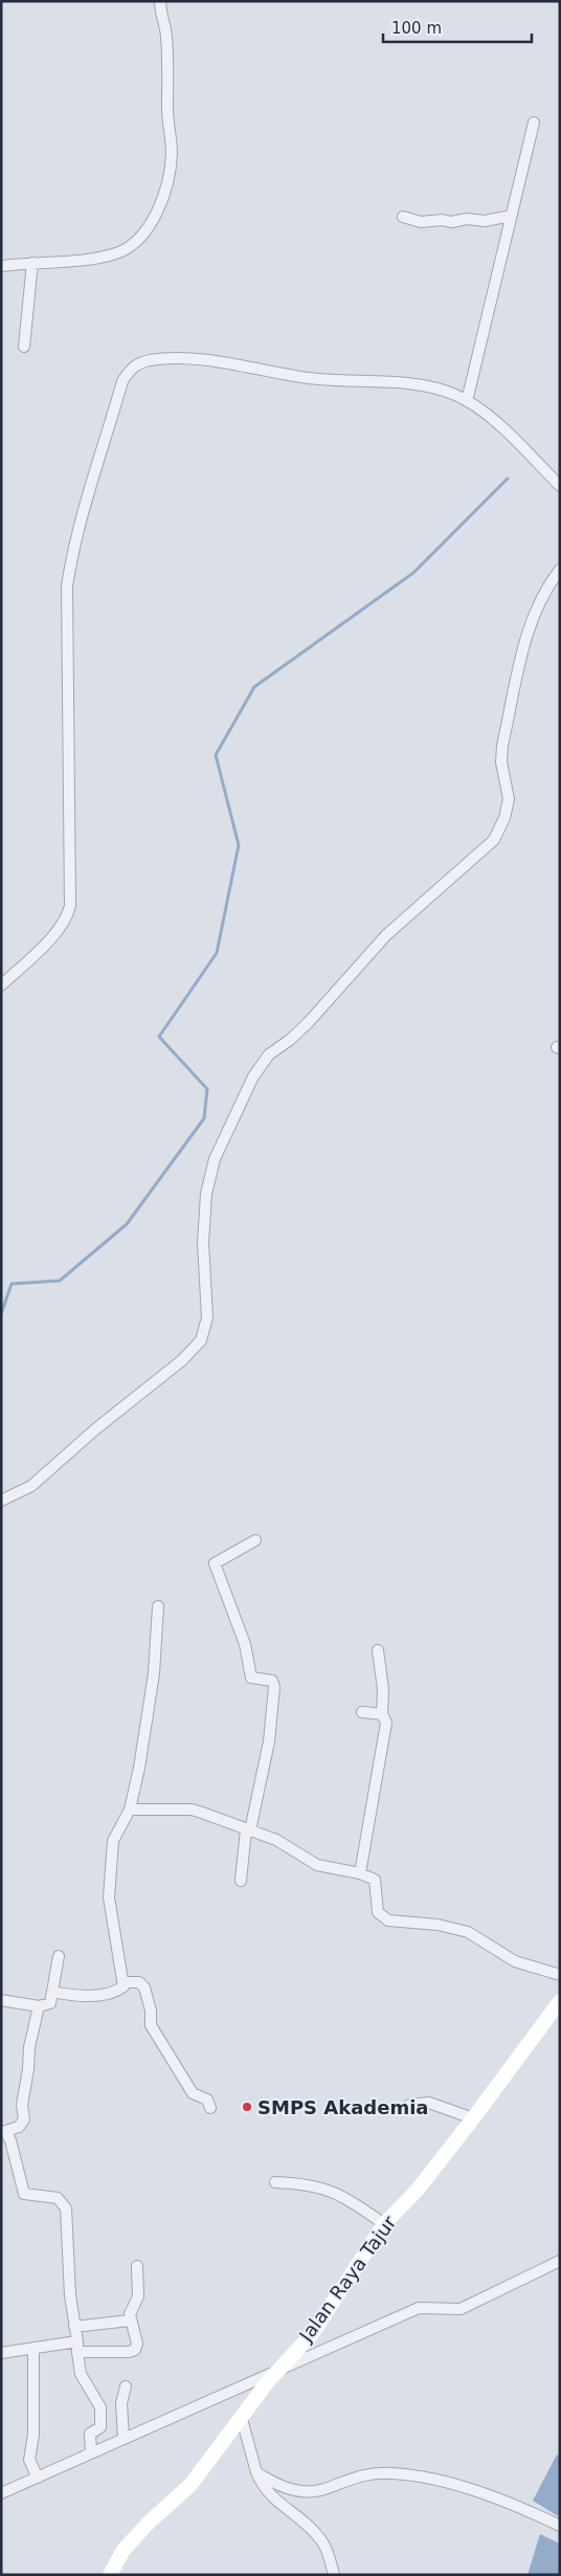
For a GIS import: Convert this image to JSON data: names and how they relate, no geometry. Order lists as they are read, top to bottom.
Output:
{
  "streets": {
    "main road": ["Jalan Raya Tajur"]
  },
  "places": ["SMPS Akademia"],
  "scale_bar": "100 m"
}
